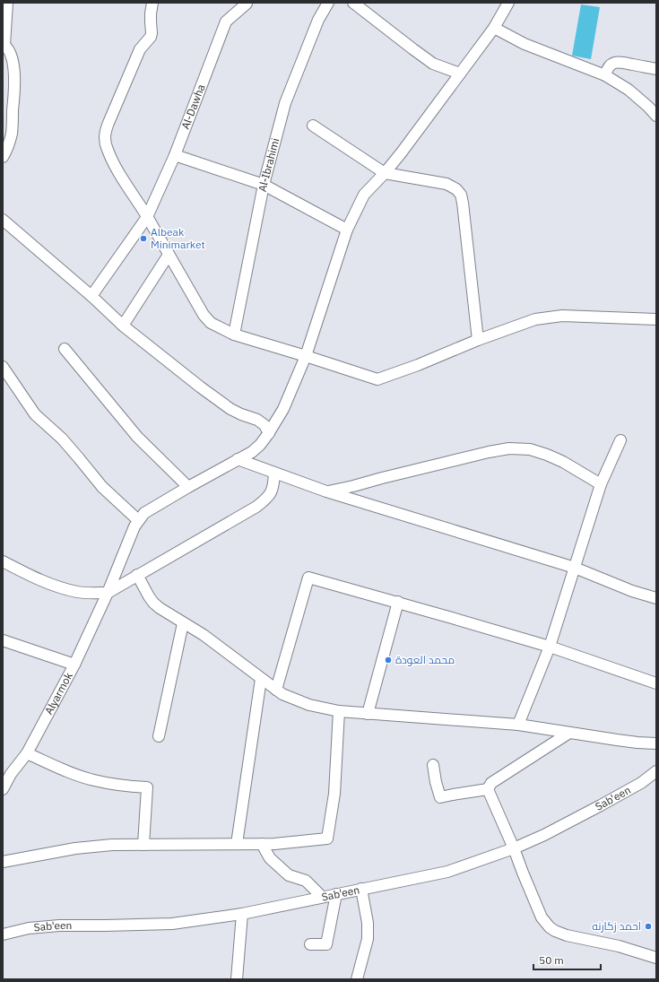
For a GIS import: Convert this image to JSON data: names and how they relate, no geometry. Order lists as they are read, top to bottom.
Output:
{
  "streets": {
    "street": [
      "Al-Dawha",
      "Al-Ibrahimi",
      "Alyarmok",
      "Sab'een"
    ]
  },
  "places": ["Albeak Minimarket", "محمد العودة", "احمد زكارنه"],
  "scale_bar": "50 m"
}
